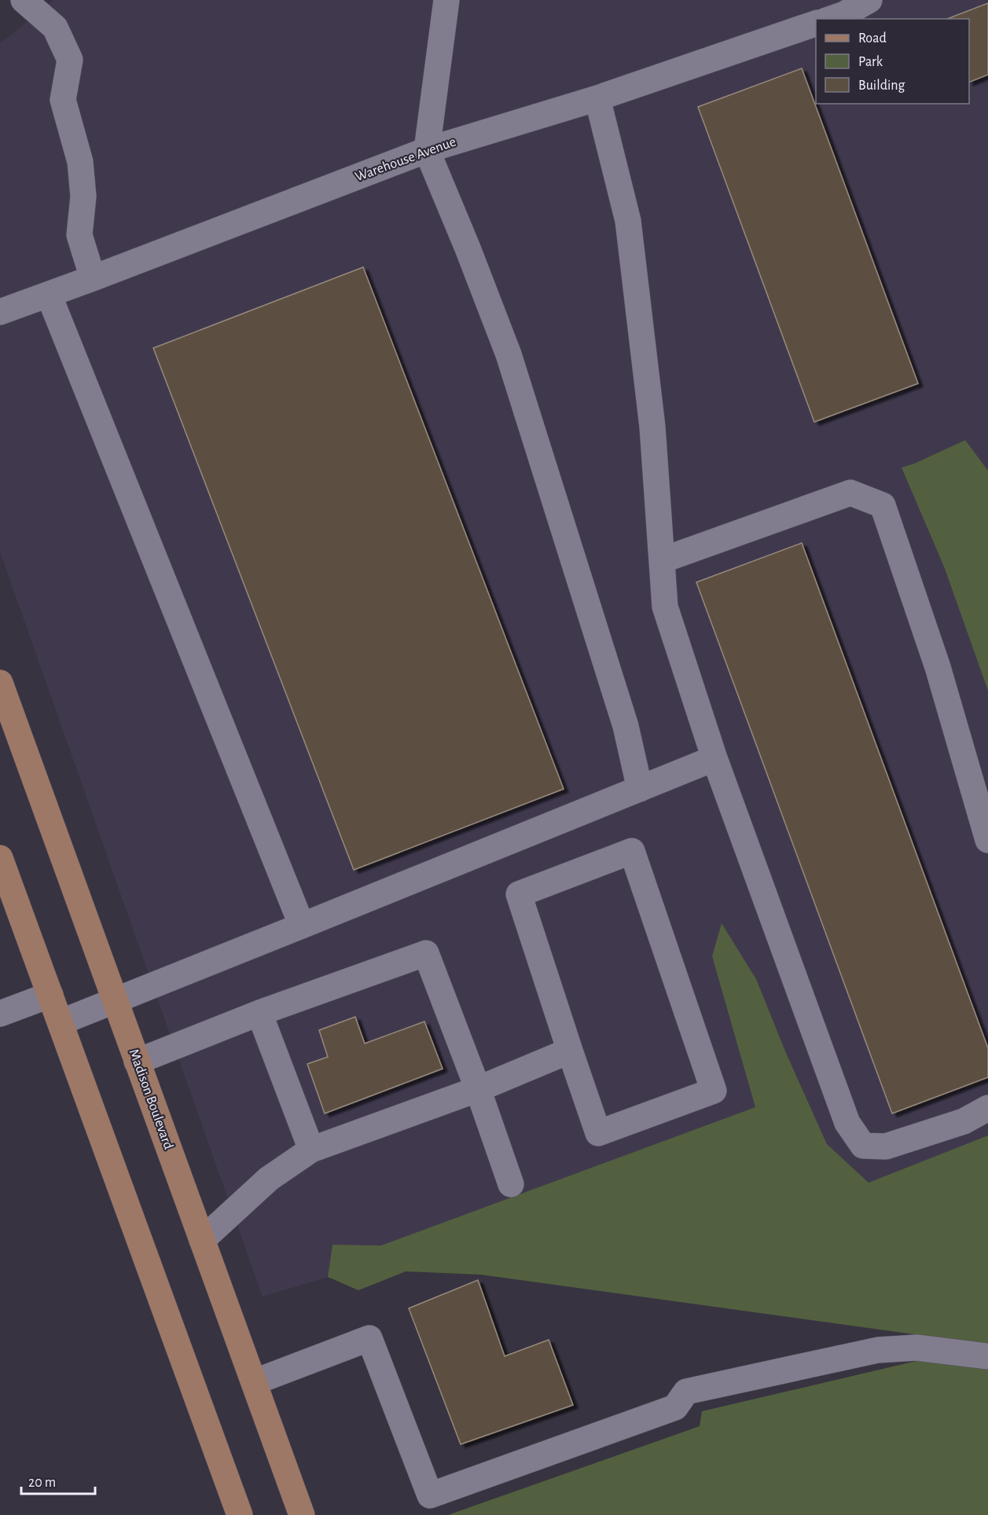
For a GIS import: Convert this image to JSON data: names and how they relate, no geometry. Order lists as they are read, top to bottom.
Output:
{
  "streets": {
    "main road": ["Madison Boulevard"],
    "street": ["Warehouse Avenue"]
  },
  "legend": ["Road", "Park", "Building"],
  "scale_bar": "20 m"
}
